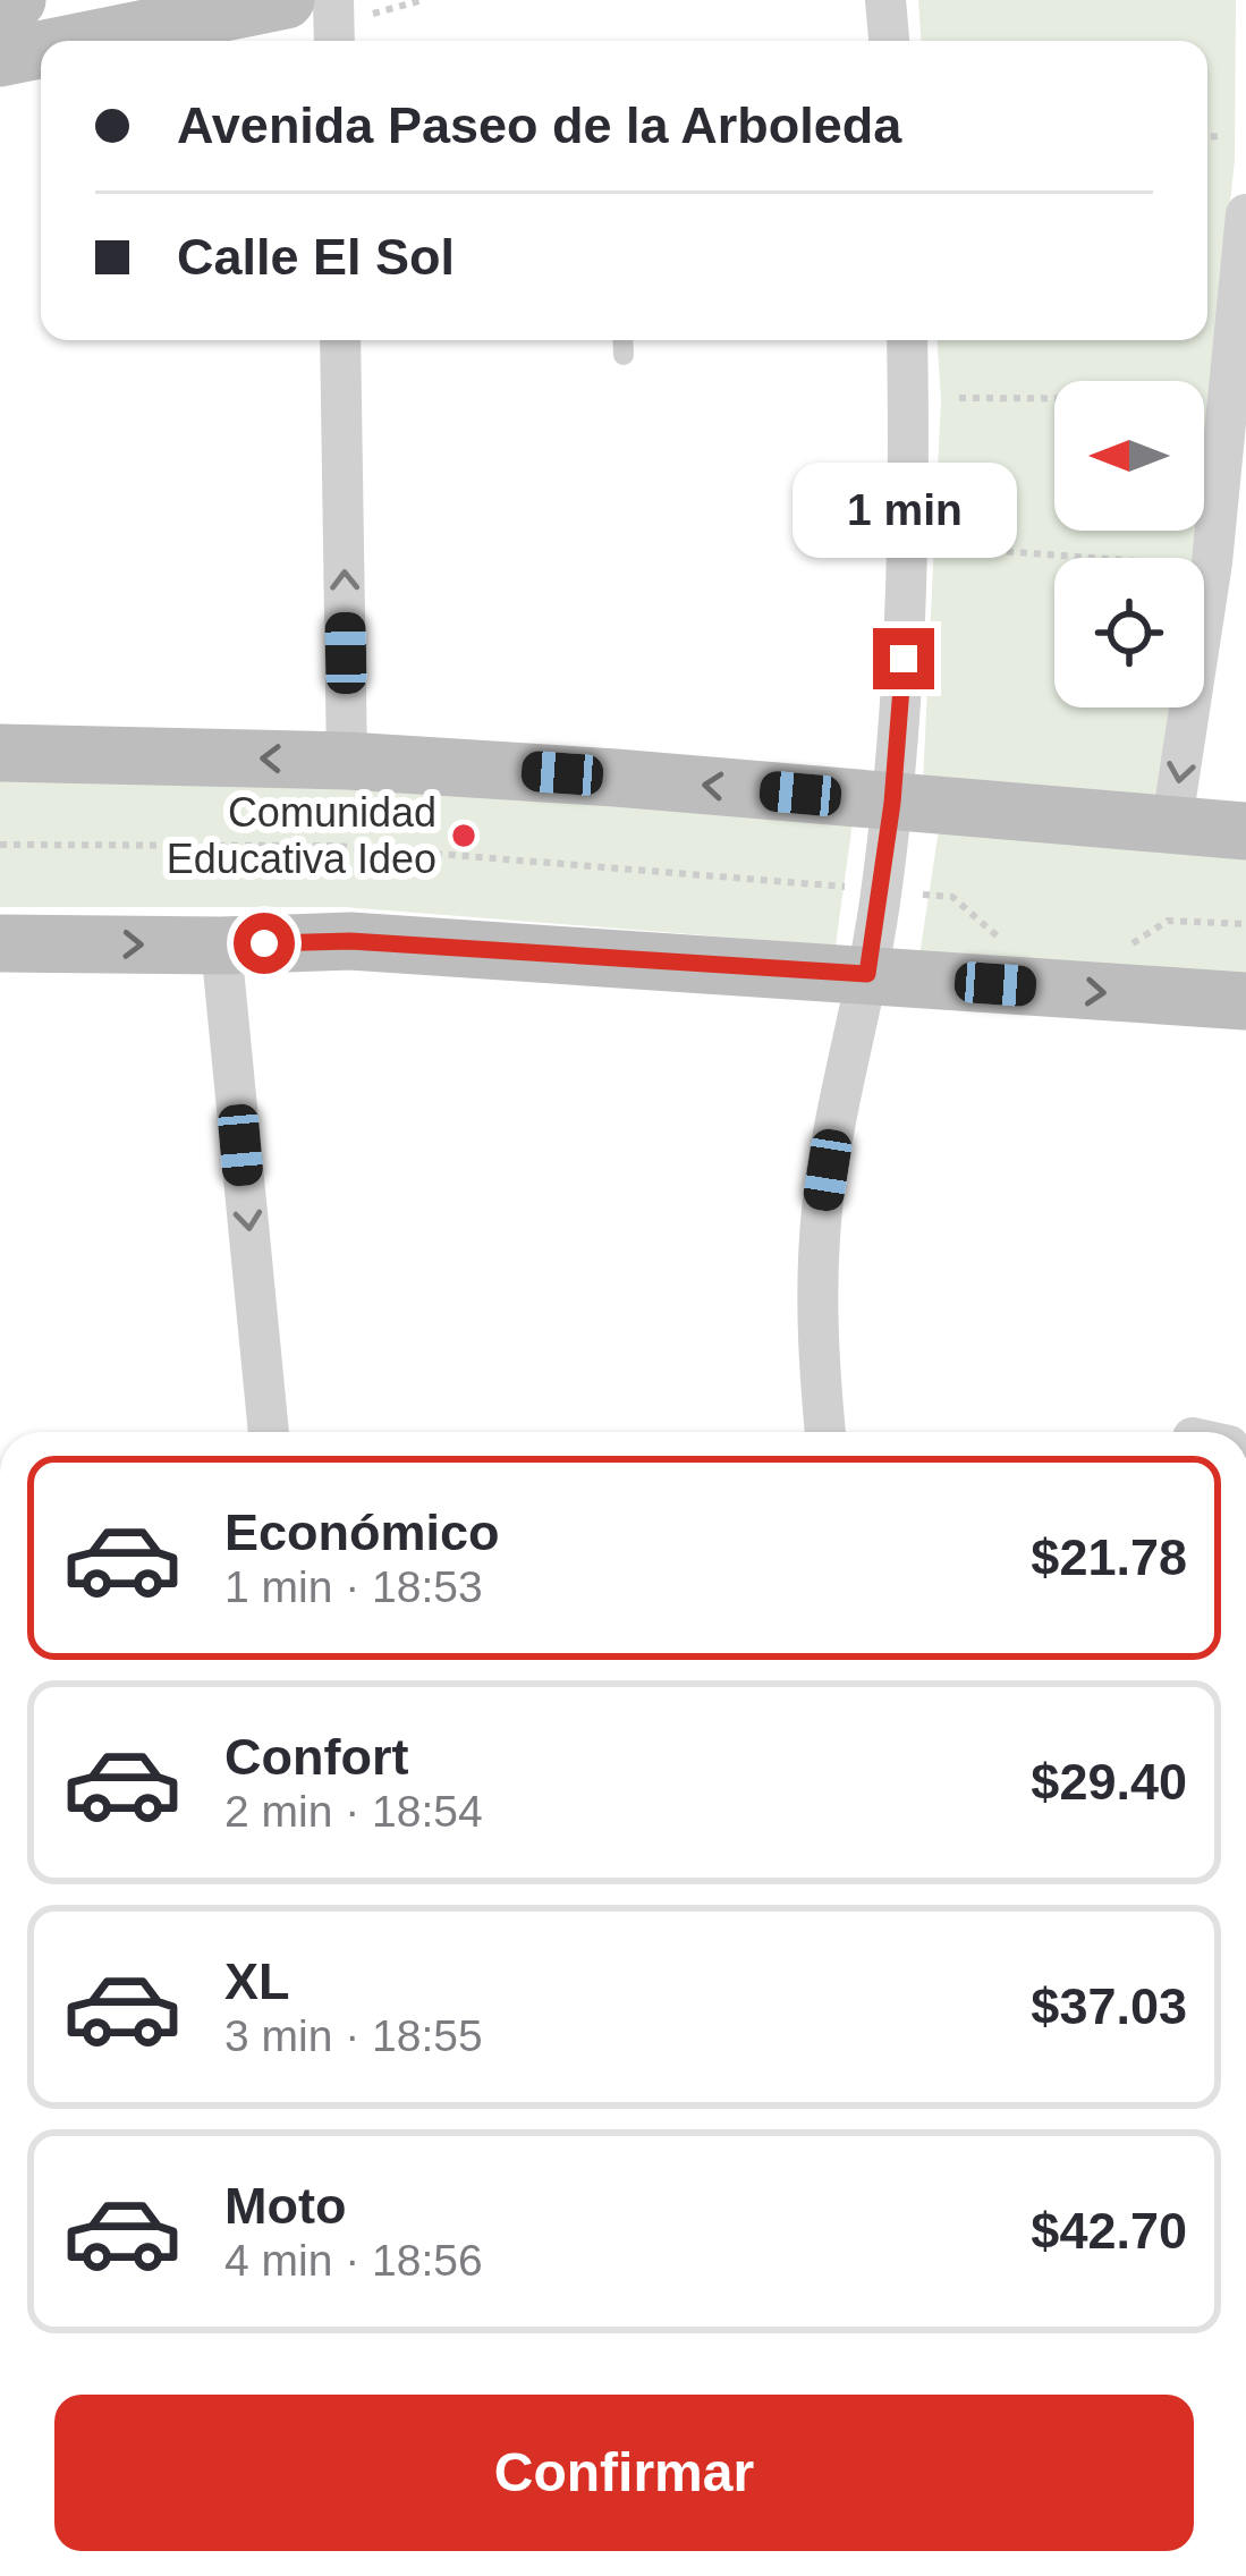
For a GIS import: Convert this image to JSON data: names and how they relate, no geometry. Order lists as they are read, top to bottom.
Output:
{
  "places": ["Comunidad Educativa Ideo"],
  "north": "left",
  "page": {
    "banner": ["Avenida Paseo de la Arboleda", "Calle El Sol"],
    "bubble": "1 min",
    "list": [
      {
        "name": "Económico",
        "note": "1 min · 18:53",
        "value": "$21.78"
      },
      {
        "name": "Confort",
        "note": "2 min · 18:54",
        "value": "$29.40"
      },
      {
        "name": "XL",
        "note": "3 min · 18:55",
        "value": "$37.03"
      },
      {
        "name": "Moto",
        "note": "4 min · 18:56",
        "value": "$42.70"
      }
    ],
    "buttons": "Confirmar"
  }
}
